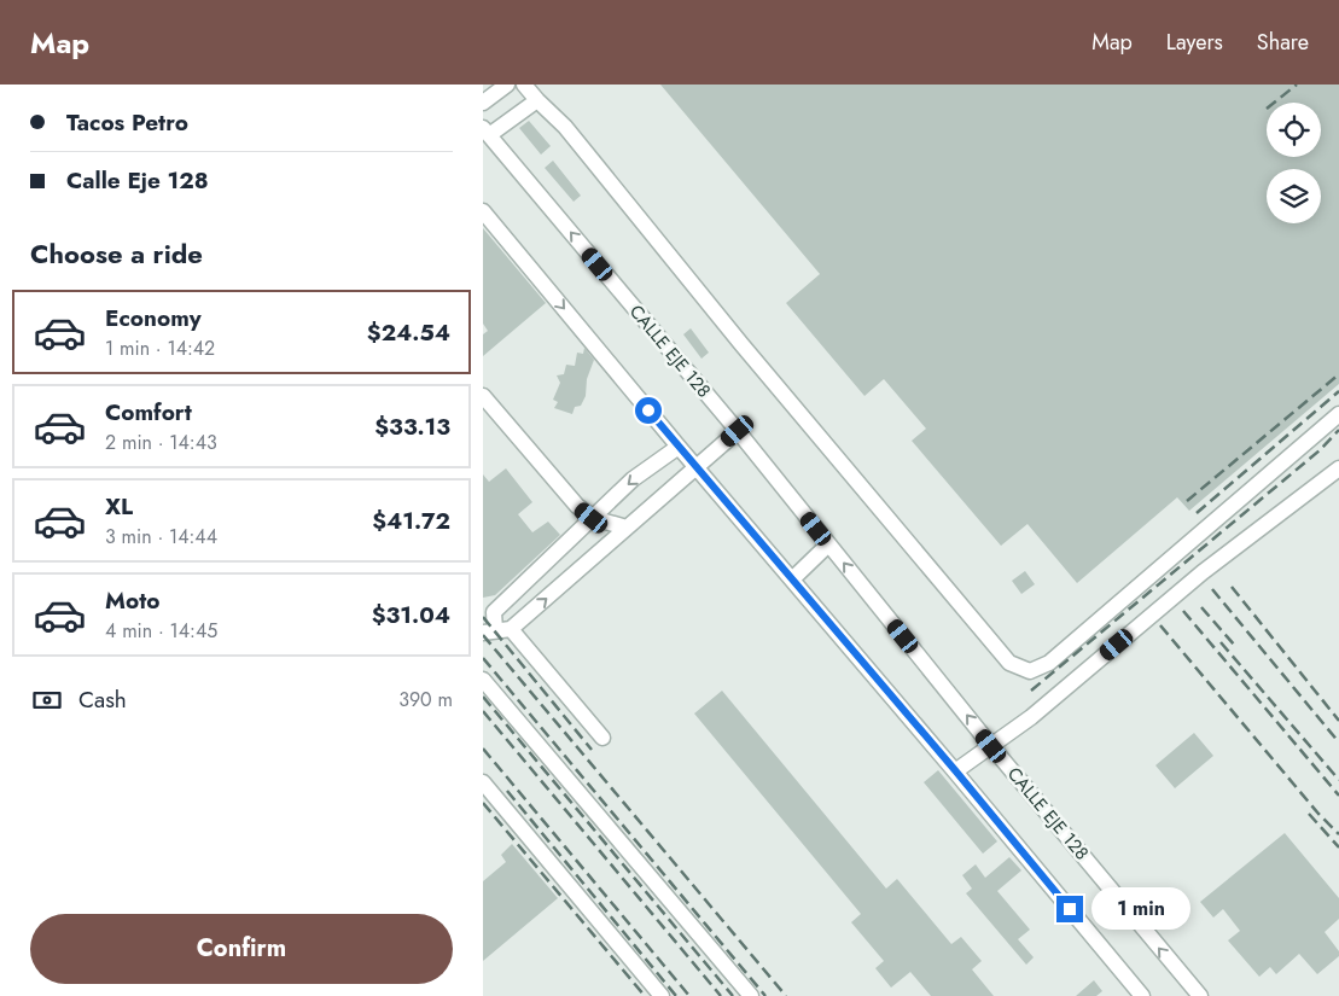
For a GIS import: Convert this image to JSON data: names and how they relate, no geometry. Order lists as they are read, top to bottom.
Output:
{
  "streets": {
    "street": ["CALLE EJE 128"]
  },
  "page": {
    "header": "Map",
    "nav": ["Map", "Layers", "Share"],
    "banner": ["Tacos Petro", "Calle Eje 128"],
    "heading": "Choose a ride",
    "list": [
      {
        "name": "Economy",
        "note": "1 min · 14:42",
        "value": "$24.54"
      },
      {
        "name": "Comfort",
        "note": "2 min · 14:43",
        "value": "$33.13"
      },
      {
        "name": "XL",
        "note": "3 min · 14:44",
        "value": "$41.72"
      },
      {
        "name": "Moto",
        "note": "4 min · 14:45",
        "value": "$31.04"
      }
    ],
    "pay": ["Cash", "390 m"],
    "bubble": "1 min",
    "buttons": "Confirm"
  }
}
